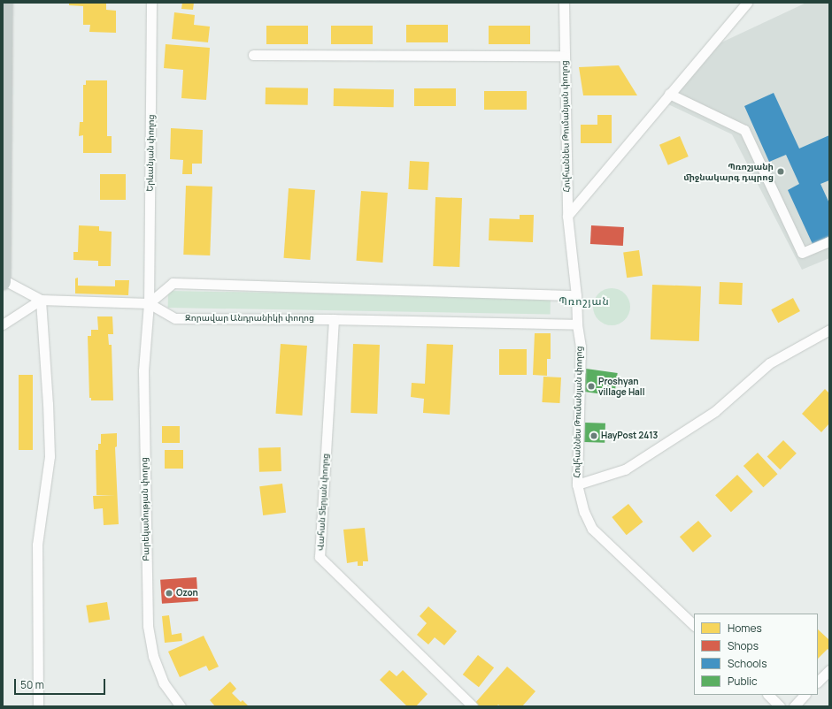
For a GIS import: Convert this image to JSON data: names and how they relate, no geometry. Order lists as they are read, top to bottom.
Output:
{
  "streets": {
    "street": [
      "Հովհաննես Թումանյան փողոց",
      "Երևանյան փողոց",
      "Զորավար Անդրանիկի փողոց",
      "Վահան Տերյան փողոց",
      "Բարեկամության փողոց"
    ]
  },
  "crossings": [
    ["Հովհաննես Թումանյան փողոց", "Զորավար Անդրանիկի փողոց"],
    ["Երևանյան փողոց", "Զորավար Անդրանիկի փողոց"],
    ["Երևանյան փողոց", "Բարեկամության փողոց"],
    ["Զորավար Անդրանիկի փողոց", "Վահան Տերյան փողոց"],
    ["Զորավար Անդրանիկի փողոց", "Բարեկամության փողոց"]
  ],
  "districts": ["Պռոշյան"],
  "places": [
    "Պռոշյանի միջնակարգ դպրոց",
    "Proshyan village Hall",
    "HayPost 2413",
    "Ozon"
  ],
  "legend": [
    "Homes",
    "Shops",
    "Schools",
    "Public"
  ],
  "scale_bar": "50 m"
}
